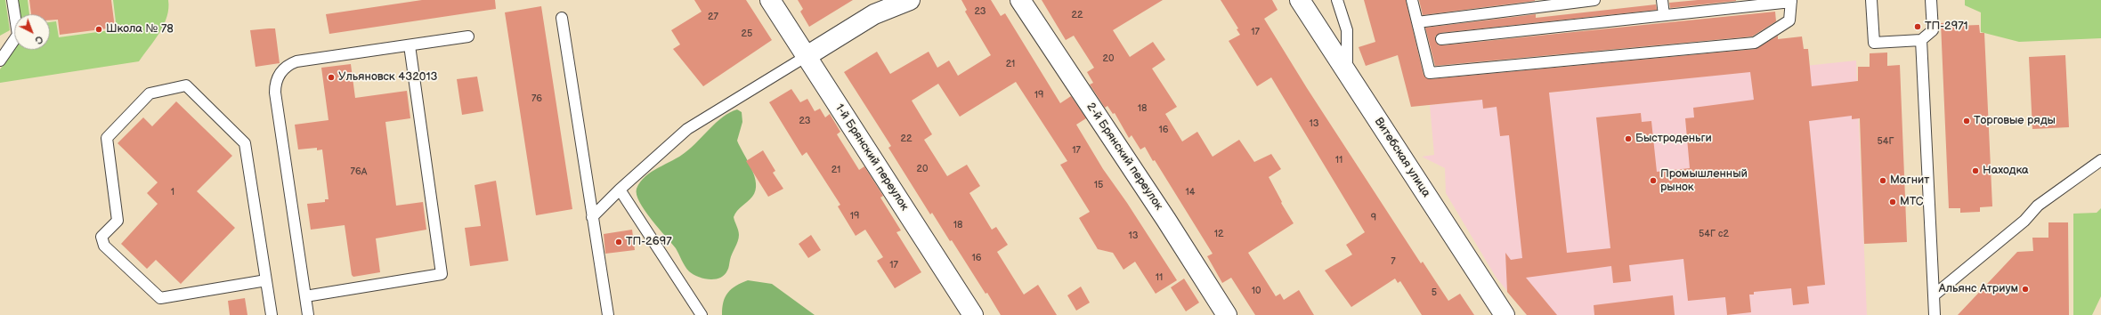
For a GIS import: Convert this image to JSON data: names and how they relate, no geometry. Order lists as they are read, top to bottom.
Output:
{
  "streets": {
    "street": ["2-й Брянский переулок", "1-й Брянский переулок", "Витебская улица"]
  },
  "places": [
    "ТП-2971",
    "Школа № 78",
    "Ульяновск 432013",
    "Торговые ряды",
    "Быстроденьги",
    "Находка",
    "Промышленный рынок",
    "Магнит",
    "МТС",
    "ТП-2697",
    "Альянс Атриум"
  ],
  "house_numbers": [
    "23",
    "22",
    "27",
    "17",
    "25",
    "20",
    "21",
    "19",
    "76",
    "18",
    "23",
    "13",
    "16",
    "22",
    "54Г",
    "17",
    "11",
    "20",
    "21",
    "76А",
    "15",
    "1",
    "14",
    "19",
    "9",
    "18",
    "12",
    "54Г с2",
    "13",
    "16",
    "7",
    "17",
    "11",
    "10",
    "5"
  ],
  "north": "bottom right"
}
